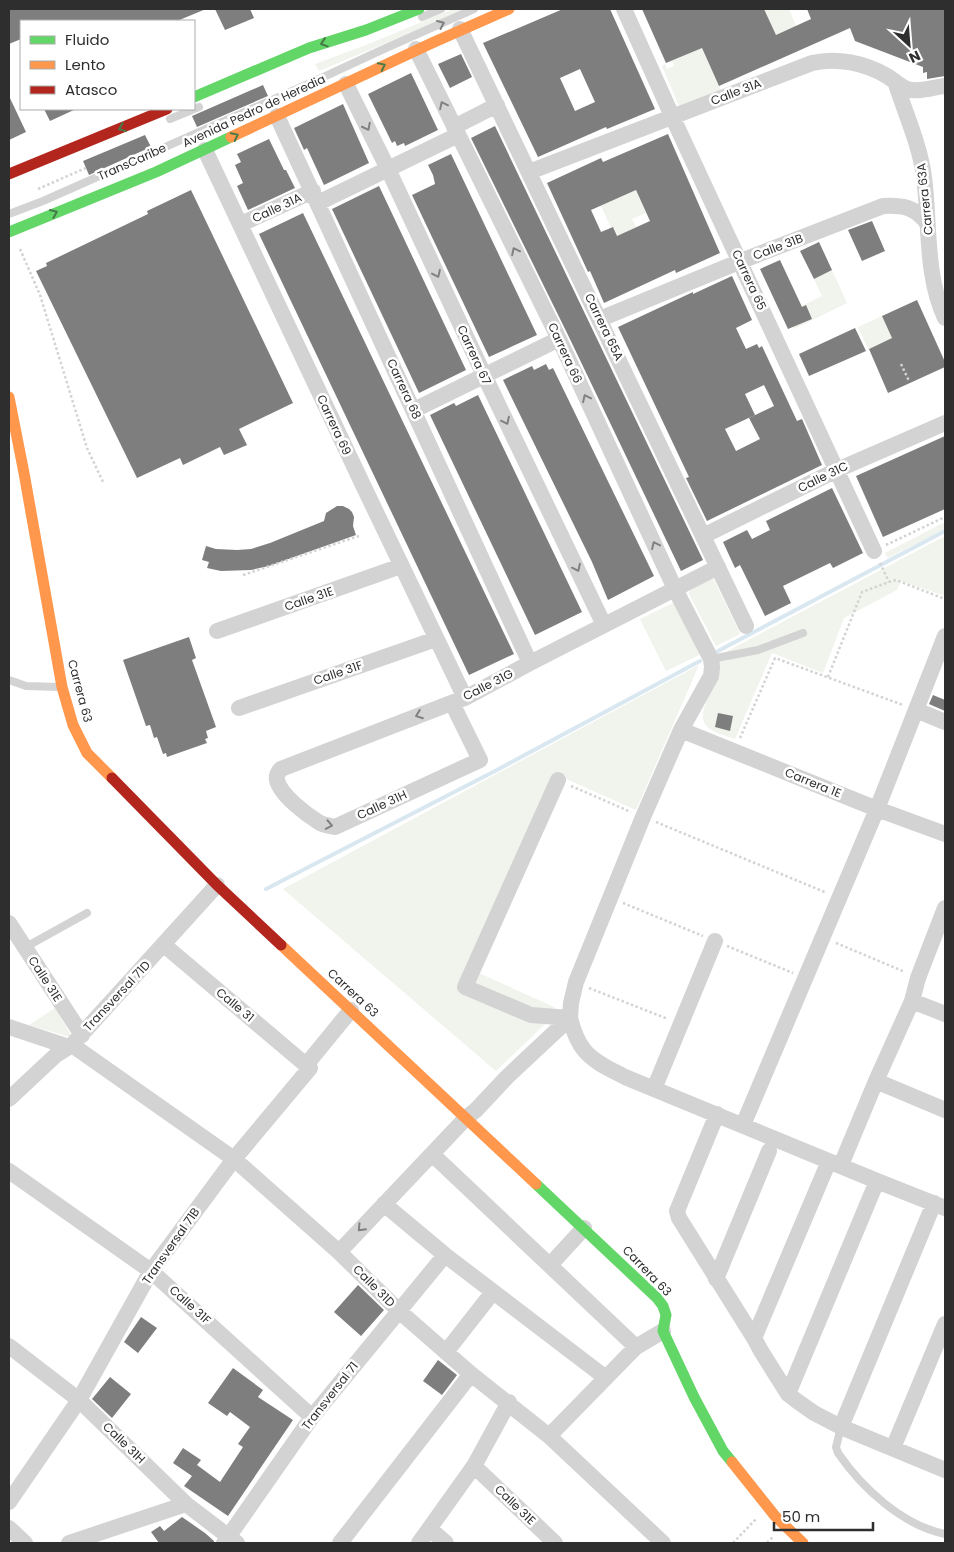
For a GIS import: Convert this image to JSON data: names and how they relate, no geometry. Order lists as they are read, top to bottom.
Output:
{
  "streets": {
    "main road": ["Avenida Pedro de Heredia", "Carrera 63"],
    "street": [
      "Calle 31A",
      "Carrera 63A",
      "Calle 31B",
      "Carrera 65",
      "Carrera 65A",
      "Carrera 66",
      "Carrera 67",
      "Carrera 68",
      "Carrera 69",
      "Calle 31C",
      "Calle 31E",
      "Calle 31F",
      "Calle 31G",
      "Carrera 1E",
      "Calle 31H",
      "Transversal 71D",
      "Calle 31",
      "Transversal 71B",
      "Calle 31D",
      "Transversal 71"
    ],
    "lane": ["TransCaribe"]
  },
  "crossings": [
    ["Calle 31A", "Carrera 63A"],
    ["Calle 31A", "Carrera 65"],
    ["Calle 31A", "Carrera 65A"],
    ["Calle 31A", "Carrera 66"],
    ["Calle 31A", "Carrera 67"],
    ["Calle 31A", "Carrera 68"],
    ["Calle 31A", "Carrera 69"],
    ["Avenida Pedro de Heredia", "Carrera 65A"],
    ["Avenida Pedro de Heredia", "Carrera 66"],
    ["Avenida Pedro de Heredia", "Carrera 67"],
    ["Avenida Pedro de Heredia", "Carrera 68"],
    ["Avenida Pedro de Heredia", "Carrera 69"],
    ["Carrera 63A", "Calle 31B"],
    ["Calle 31B", "Carrera 65"],
    ["Calle 31B", "Carrera 65A"],
    ["Carrera 65", "Calle 31C"],
    ["Carrera 65A", "Calle 31C"],
    ["Carrera 65A", "Calle 31G"],
    ["Carrera 66", "Calle 31G"],
    ["Carrera 67", "Calle 31G"],
    ["Carrera 68", "Calle 31G"],
    ["Carrera 69", "Calle 31E"],
    ["Carrera 69", "Calle 31F"],
    ["Carrera 69", "Calle 31G"],
    ["Carrera 69", "Calle 31H"],
    ["Calle 31E", "Transversal 71D"],
    ["Calle 31E", "Calle 31D"],
    ["Calle 31F", "Transversal 71B"],
    ["Calle 31F", "Transversal 71"],
    ["Calle 31G", "Calle 31H"],
    ["Carrera 63", "Transversal 71D"],
    ["Carrera 63", "Transversal 71B"],
    ["Calle 31H", "Transversal 71B"],
    ["Calle 31H", "Transversal 71"],
    ["Transversal 71D", "Calle 31"],
    ["Transversal 71D", "Calle 31D"],
    ["Calle 31", "Transversal 71B"],
    ["Transversal 71B", "Calle 31D"],
    ["Calle 31D", "Transversal 71"]
  ],
  "one_way": [
    "TransCaribe",
    "Carrera 66",
    "Carrera 67",
    "Calle 31G",
    "Calle 31H"
  ],
  "legend": ["Fluido", "Lento", "Atasco"],
  "scale_bar": "50 m",
  "north": "bottom right"
}
